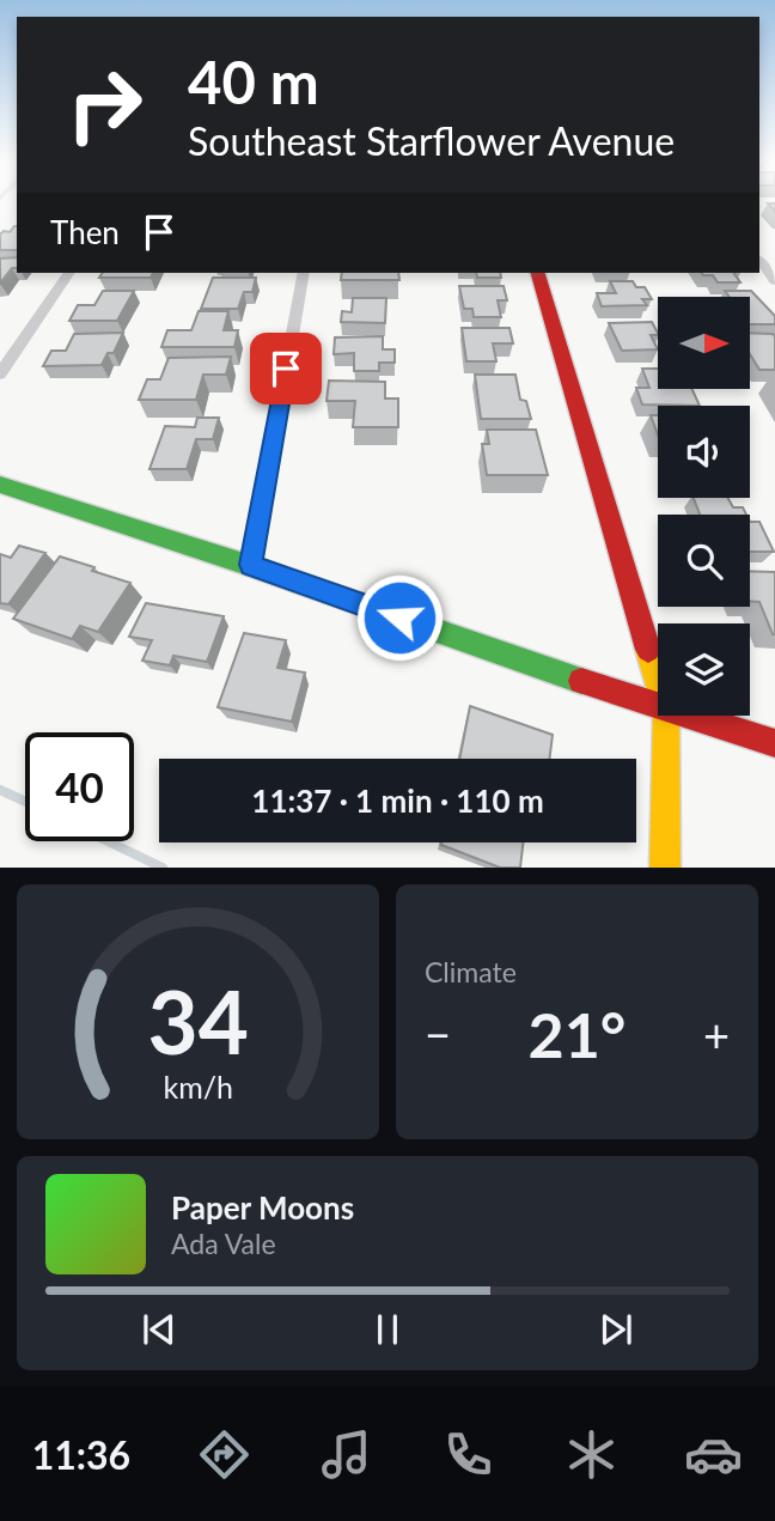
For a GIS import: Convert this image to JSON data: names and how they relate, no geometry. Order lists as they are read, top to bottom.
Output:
{
  "north": "right",
  "page": {
    "turn": ["40 m", "Southeast Starflower Avenue"],
    "then": "Then",
    "limit": "40",
    "trip": "11:37 · 1 min · 110 m",
    "tile": "Climate",
    "heat": ["−", "21°", "+"],
    "song": ["Paper Moons", "Ada Vale"],
    "tabs": "11:36",
    "gauge": ["34", "km/h"]
  }
}
